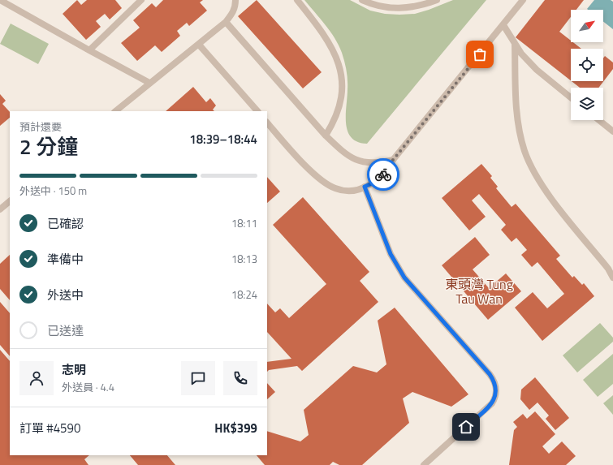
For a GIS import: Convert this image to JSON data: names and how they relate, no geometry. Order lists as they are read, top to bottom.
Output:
{
  "districts": ["東頭灣 Tung Tau Wan"],
  "north": "top right",
  "page": {
    "heading": ["2 分鐘", "預計還要", "18:39–18:44"],
    "panel": [
      "志明",
      "外送員 · 4.4",
      "訂單 #4590",
      "HK$399"
    ],
    "bar": "外送中 · 150 m",
    "list": [
      ["已確認", "18:11"],
      ["準備中", "18:13"],
      ["外送中", "18:24"],
      "已送達"
    ]
  }
}
